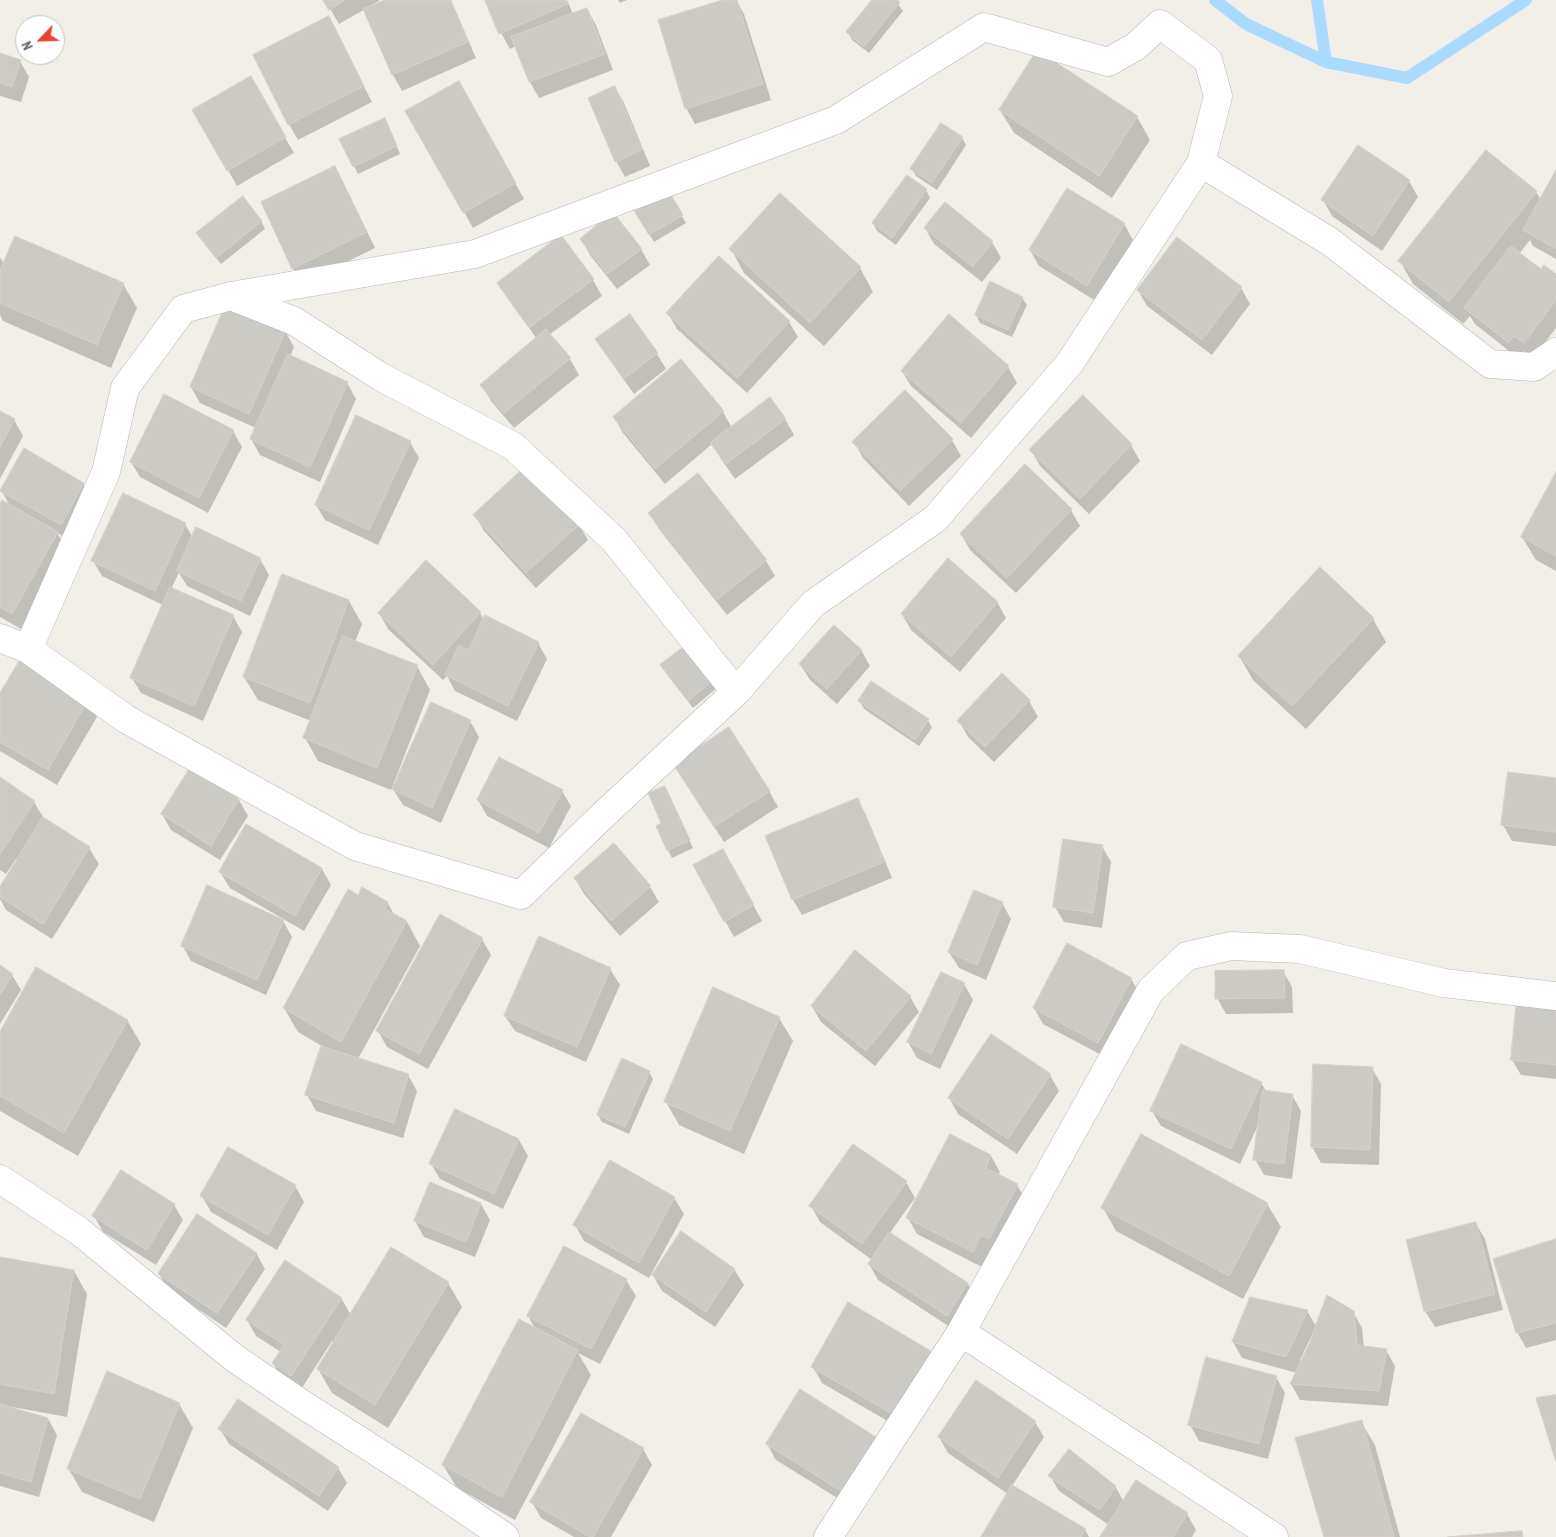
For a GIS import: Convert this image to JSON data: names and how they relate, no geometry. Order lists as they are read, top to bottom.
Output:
{
  "north": "bottom left"
}
